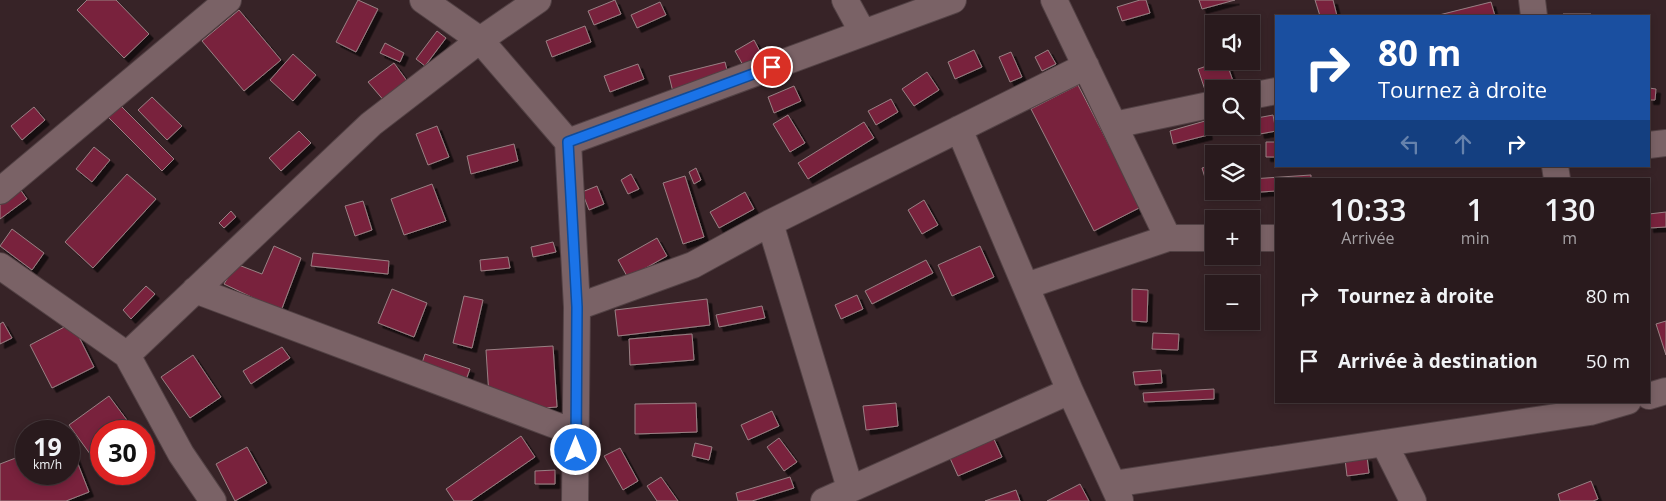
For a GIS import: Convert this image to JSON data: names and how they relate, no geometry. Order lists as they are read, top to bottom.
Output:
{
  "page": {
    "map_buttons": ["+", "−"],
    "turn": ["80 m", "Tournez à droite"],
    "eta": [
      "10:33",
      "Arrivée",
      "1",
      "min",
      "130",
      "m"
    ],
    "list": [
      {
        "name": "Tournez à droite",
        "value": "80 m"
      },
      {
        "name": "Arrivée à destination",
        "value": "50 m"
      }
    ],
    "speed": "19 km/h",
    "limit": "30"
  }
}
